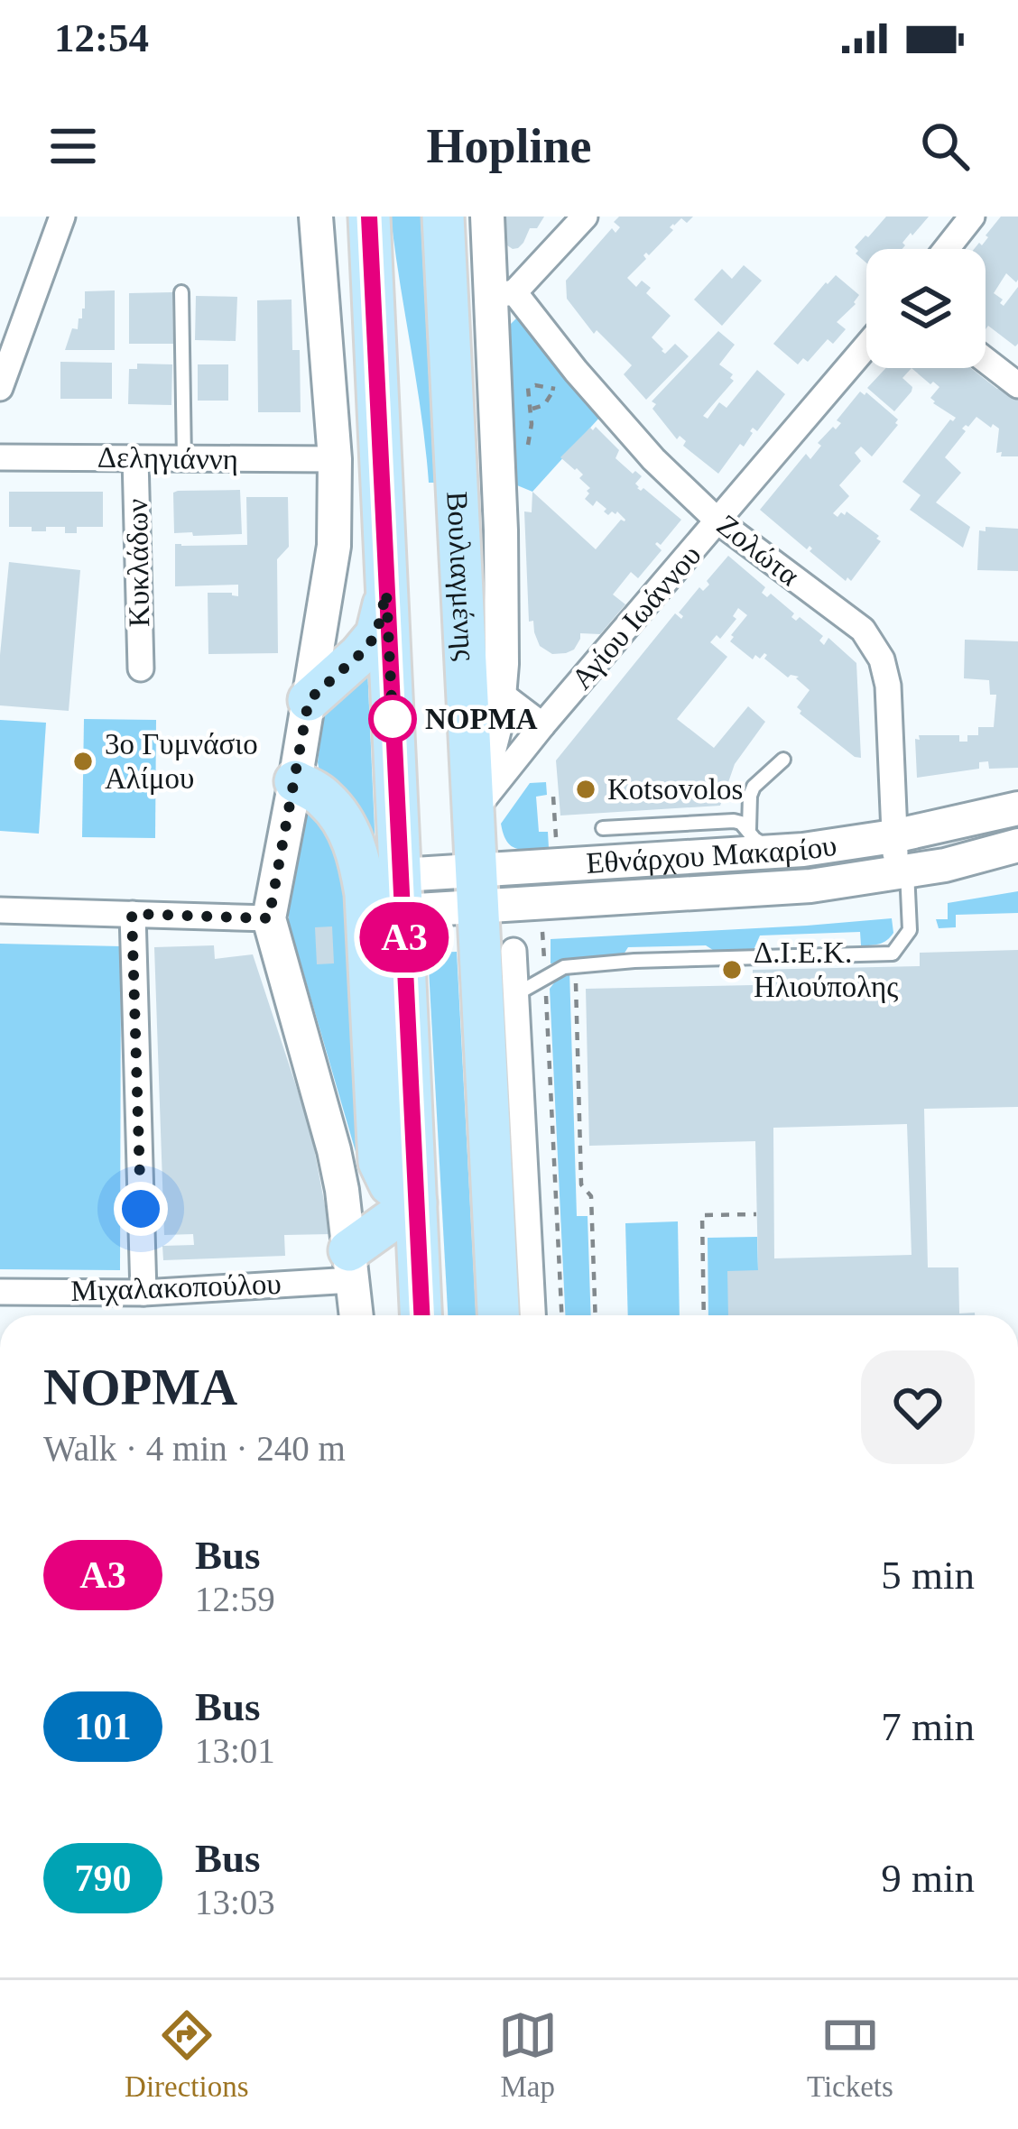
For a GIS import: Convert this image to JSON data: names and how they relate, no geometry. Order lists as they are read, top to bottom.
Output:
{
  "streets": {
    "main road": ["Βουλιαγμένης"],
    "street": [
      "Δεληγιάννη",
      "Ζολώτα",
      "Κυκλάδων",
      "Αγίου Ιωάννου",
      "Εθνάρχου Μακαρίου",
      "Μιχαλακοπούλου"
    ]
  },
  "crossings": [
    ["Δεληγιάννη", "Κυκλάδων"],
    ["Ζολώτα", "Αγίου Ιωάννου"],
    ["Ζολώτα", "Εθνάρχου Μακαρίου"],
    ["Βουλιαγμένης", "Αγίου Ιωάννου"],
    ["Βουλιαγμένης", "Εθνάρχου Μακαρίου"]
  ],
  "places": [
    "ΝΟΡΜΑ",
    "3ο Γυμνάσιο Αλίμου",
    "Kotsovolos",
    "Δ.Ι.Ε.Κ. Ηλιούπολης"
  ],
  "lines": ["bus line Α3"],
  "page": {
    "status": "12:54",
    "header": "Hopline",
    "on_map": "Α3",
    "heading": ["ΝΟΡΜΑ", "Walk · 4 min · 240 m"],
    "list": [
      {
        "mark": "Α3",
        "name": "Bus",
        "note": "12:59",
        "value": "5 min"
      },
      {
        "mark": "101",
        "name": "Bus",
        "note": "13:01",
        "value": "7 min"
      },
      {
        "mark": "790",
        "name": "Bus",
        "note": "13:03",
        "value": "9 min"
      }
    ],
    "tabs": ["Directions", "Map", "Tickets"]
  }
}
